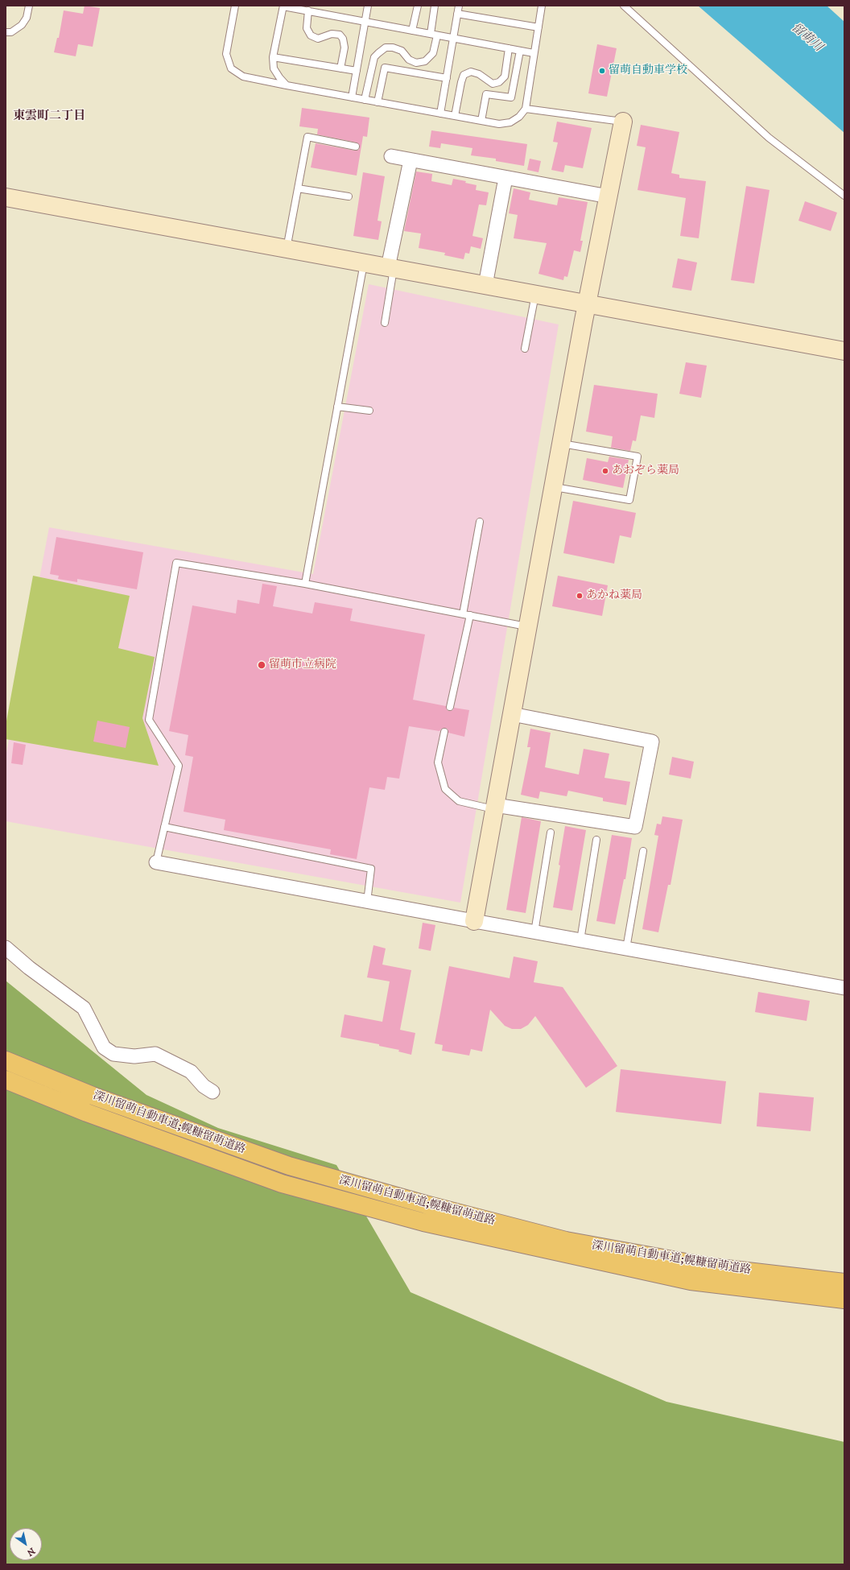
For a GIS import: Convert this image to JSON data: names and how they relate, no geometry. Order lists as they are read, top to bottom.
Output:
{
  "streets": {
    "highway": ["深川留萌自動車道;幌糠留萌道路"]
  },
  "districts": ["東雲町二丁目"],
  "water": ["留萌川"],
  "places": [
    "留萌自動車学校",
    "あおぞら薬局",
    "あかね薬局",
    "留萌市立病院"
  ],
  "north": "bottom right"
}
